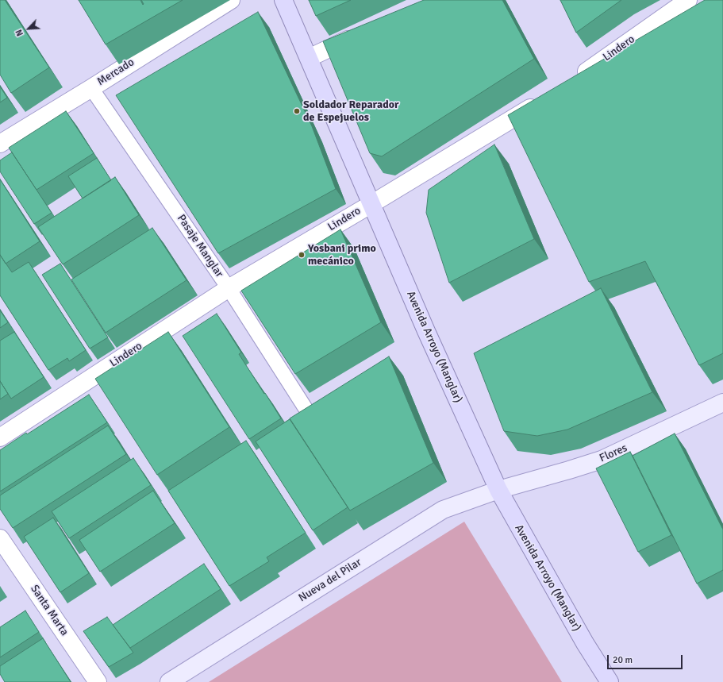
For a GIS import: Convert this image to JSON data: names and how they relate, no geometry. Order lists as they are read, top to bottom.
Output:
{
  "streets": {
    "main road": ["Avenida Arroyo (Manglar)"],
    "street": [
      "Lindero",
      "Mercado",
      "Flores",
      "Nueva del Pilar",
      "Santa Marta"
    ],
    "lane": ["Pasaje Manglar"]
  },
  "crossings": [
    ["Lindero", "Pasaje Manglar"],
    ["Lindero", "Avenida Arroyo (Manglar)"],
    ["Mercado", "Pasaje Manglar"],
    ["Avenida Arroyo (Manglar)", "Flores"],
    ["Avenida Arroyo (Manglar)", "Nueva del Pilar"],
    ["Flores", "Nueva del Pilar"]
  ],
  "places": ["Soldador Reparador de Espejuelos", "Yosbani primo mecánico"],
  "scale_bar": "20 m",
  "north": "bottom left"
}
